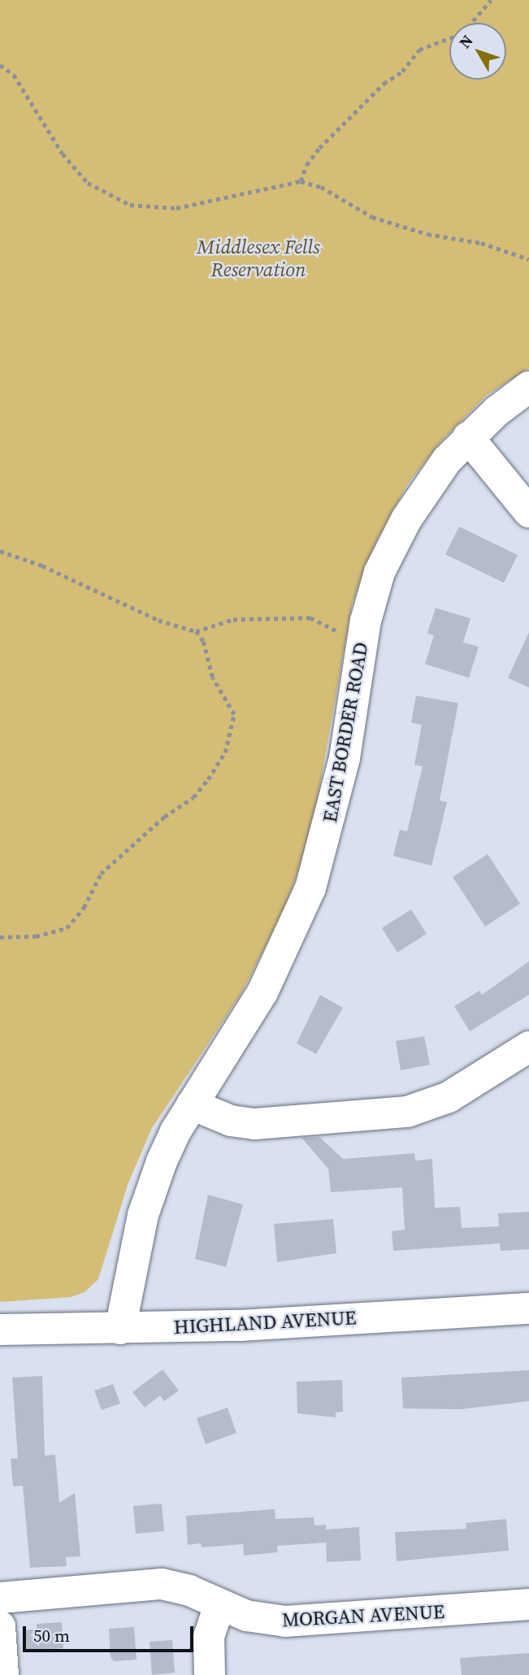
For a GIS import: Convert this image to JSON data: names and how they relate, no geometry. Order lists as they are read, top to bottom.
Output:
{
  "streets": {
    "street": ["EAST BORDER ROAD", "HIGHLAND AVENUE", "MORGAN AVENUE"]
  },
  "crossings": [
    ["EAST BORDER ROAD", "HIGHLAND AVENUE"]
  ],
  "parks": ["Middlesex Fells Reservation"],
  "scale_bar": "50 m",
  "north": "top left"
}
